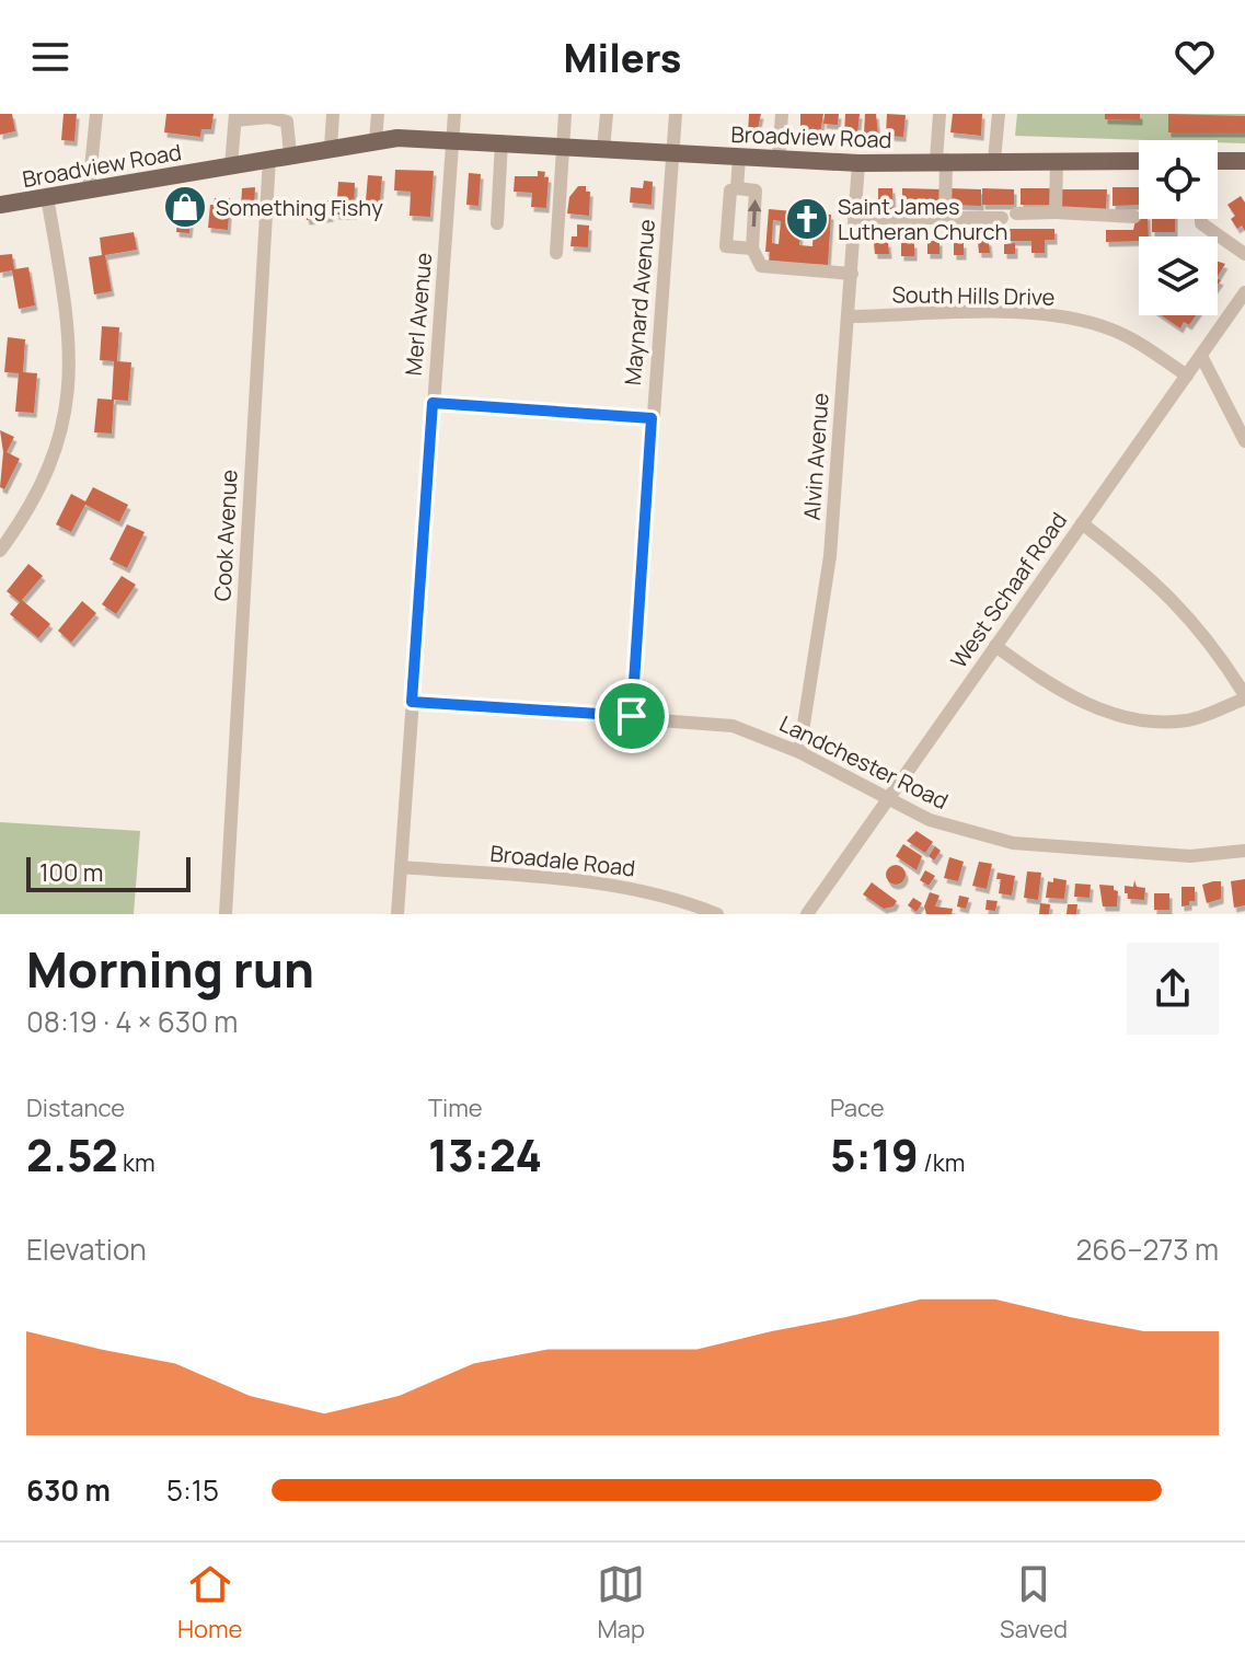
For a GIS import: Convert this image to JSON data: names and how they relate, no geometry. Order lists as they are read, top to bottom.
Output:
{
  "streets": {
    "main road": ["Broadview Road"],
    "street": [
      "South Hills Drive",
      "Maynard Avenue",
      "Merl Avenue",
      "Alvin Avenue",
      "Cook Avenue",
      "West Schaaf Road",
      "Landchester Road",
      "Broadale Road"
    ]
  },
  "crossings": [
    ["Broadview Road", "Maynard Avenue"],
    ["Broadview Road", "Merl Avenue"],
    ["Broadview Road", "Alvin Avenue"],
    ["Broadview Road", "Cook Avenue"],
    ["South Hills Drive", "Alvin Avenue"],
    ["South Hills Drive", "West Schaaf Road"],
    ["Maynard Avenue", "Landchester Road"],
    ["Merl Avenue", "Landchester Road"],
    ["Merl Avenue", "Broadale Road"],
    ["Alvin Avenue", "Landchester Road"],
    ["West Schaaf Road", "Landchester Road"]
  ],
  "places": {
    "shop": ["Something Fishy"],
    "church": ["Saint James Lutheran Church"]
  },
  "scale_bar": "100 m",
  "page": {
    "header": "Milers",
    "scale": "100 m",
    "heading": ["Morning run", "08:19 · 4 × 630 m"],
    "stats": [
      ["Distance", "2.52 km"],
      ["Time", "13:24"],
      ["Pace", "5:19 /km"]
    ],
    "chart": ["Elevation", "266–273 m"],
    "list": [
      {
        "name": "630 m",
        "note": "5:15"
      }
    ],
    "tabs": ["Home", "Map", "Saved"]
  }
}
